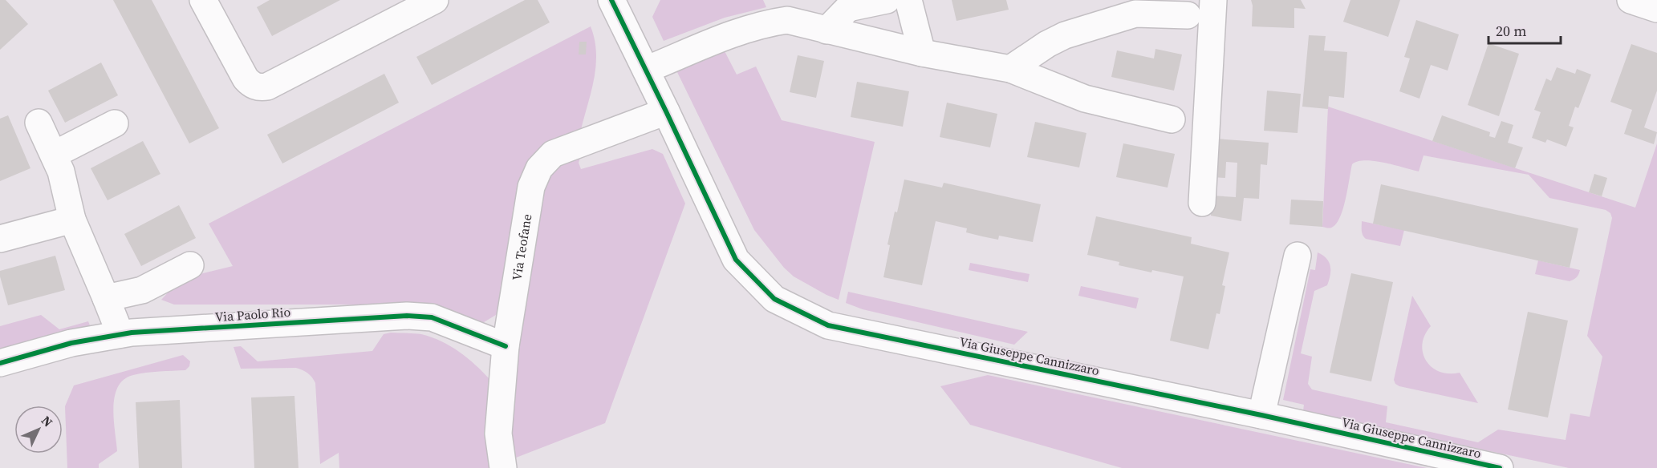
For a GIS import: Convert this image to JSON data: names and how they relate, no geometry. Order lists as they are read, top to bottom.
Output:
{
  "streets": {
    "street": ["Via Teofane", "Via Paolo Rio", "Via Giuseppe Cannizzaro"]
  },
  "crossings": [
    ["Via Teofane", "Via Paolo Rio"],
    ["Via Teofane", "Via Giuseppe Cannizzaro"]
  ],
  "scale_bar": "20 m",
  "north": "top right"
}
